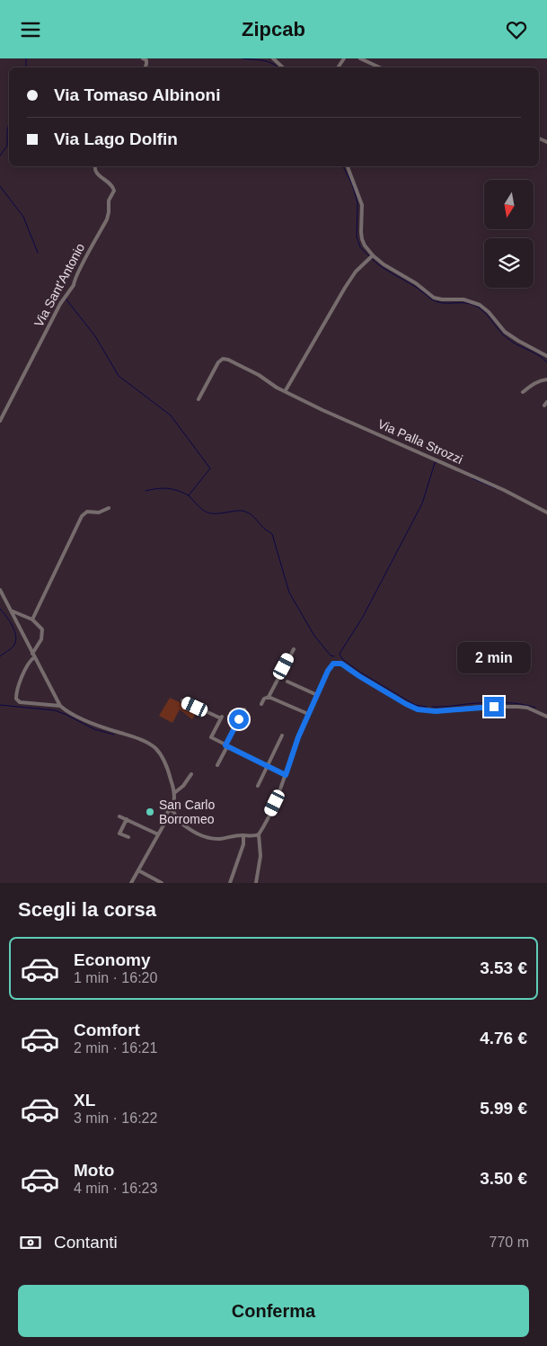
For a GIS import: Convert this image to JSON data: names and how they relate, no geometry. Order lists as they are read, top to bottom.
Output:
{
  "streets": {
    "street": ["Via Sant'Antonio", "Via Palla Strozzi"]
  },
  "places": ["San Carlo Borromeo"],
  "north": "bottom",
  "page": {
    "header": "Zipcab",
    "banner": ["Via Tomaso Albinoni", "Via Lago Dolfin"],
    "bubble": "2 min",
    "heading": "Scegli la corsa",
    "list": [
      {
        "name": "Economy",
        "note": "1 min · 16:20",
        "value": "3.53 €"
      },
      {
        "name": "Comfort",
        "note": "2 min · 16:21",
        "value": "4.76 €"
      },
      {
        "name": "XL",
        "note": "3 min · 16:22",
        "value": "5.99 €"
      },
      {
        "name": "Moto",
        "note": "4 min · 16:23",
        "value": "3.50 €"
      }
    ],
    "pay": ["Contanti", "770 m"],
    "buttons": "Conferma"
  }
}
